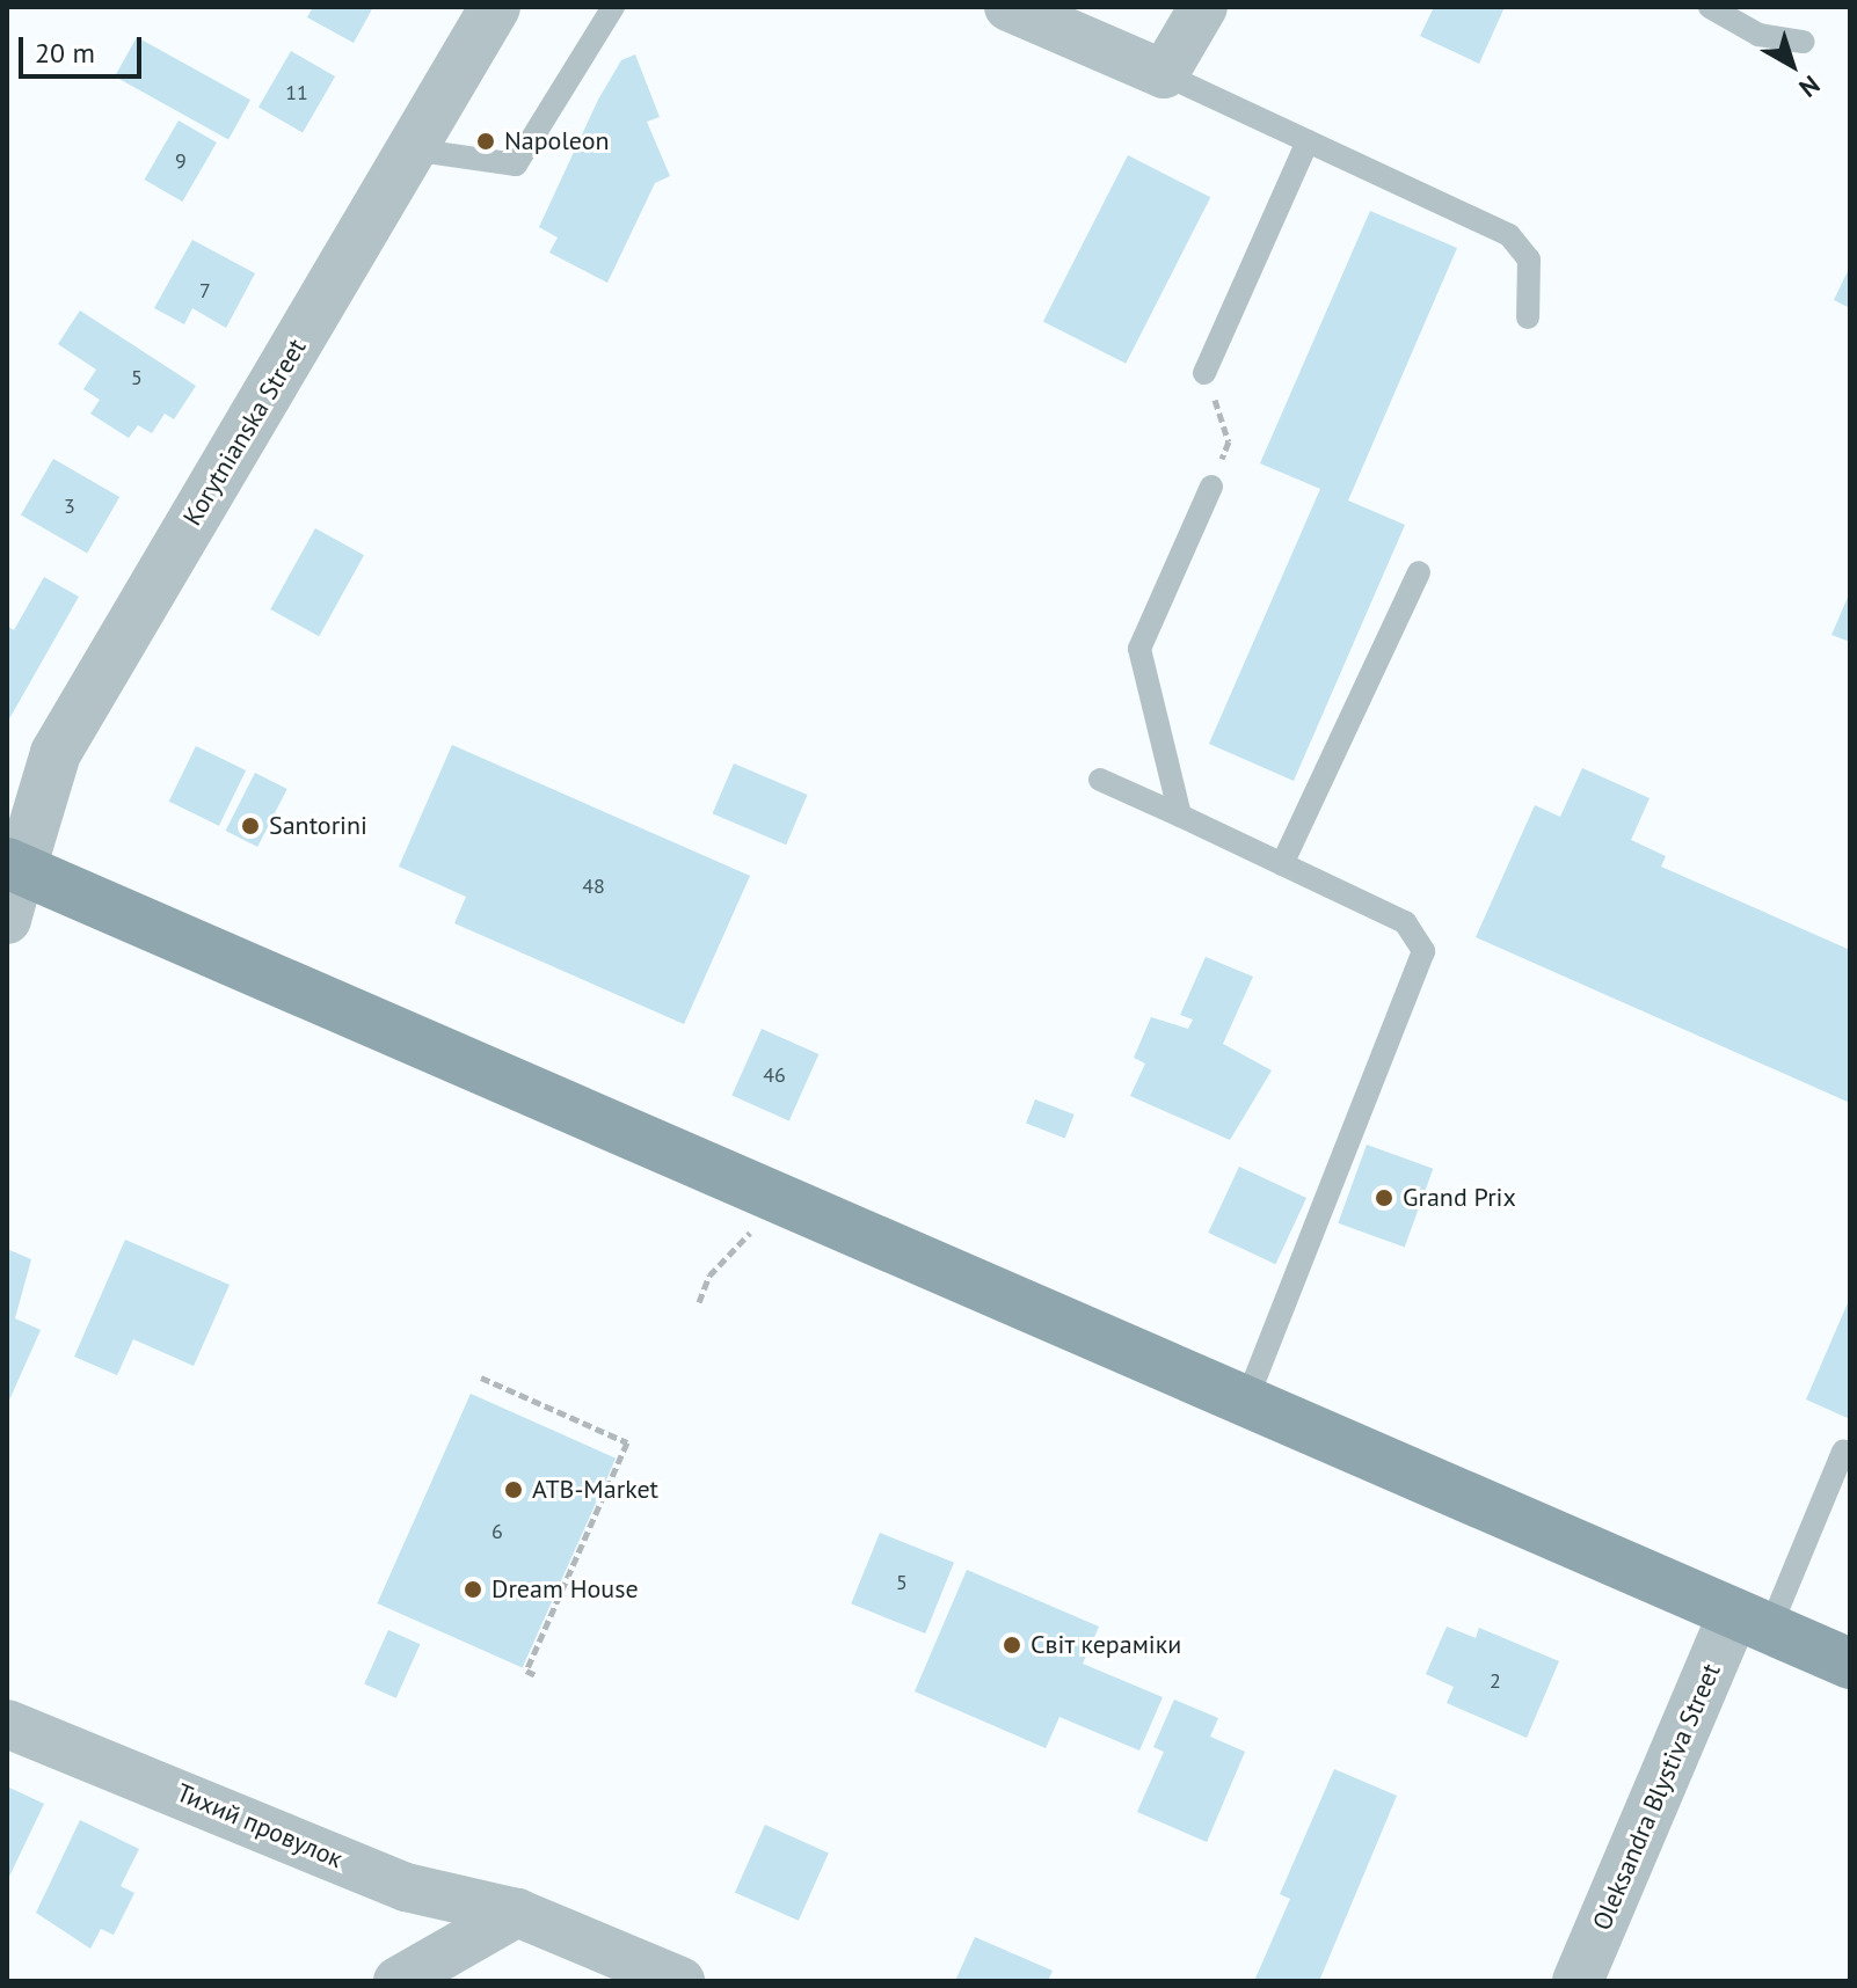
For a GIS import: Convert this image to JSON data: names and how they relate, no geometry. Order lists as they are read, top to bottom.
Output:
{
  "streets": {
    "street": ["Korytnianska Street", "Oleksandra Blystiva Street", "Тихий провулок"]
  },
  "places": [
    "Napoleon",
    "Santorini",
    "Grand Prix",
    "ATB-Market",
    "Dream House",
    "Світ кераміки"
  ],
  "house_numbers": [
    "11",
    "9",
    "7",
    "5",
    "3",
    "48",
    "46",
    "6",
    "5",
    "2"
  ],
  "scale_bar": "20 m",
  "north": "bottom right"
}
